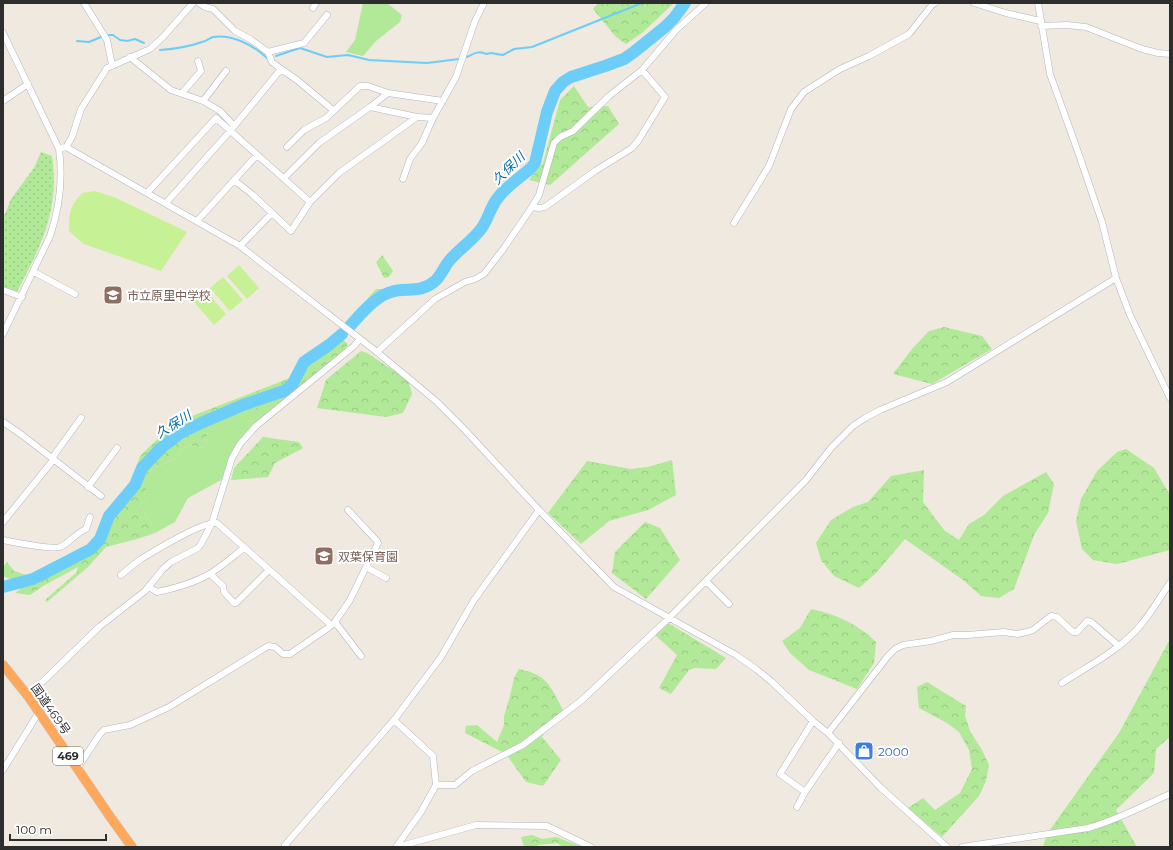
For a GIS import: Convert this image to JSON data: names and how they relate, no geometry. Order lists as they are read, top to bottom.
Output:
{
  "streets": {
    "highway": ["国道469号", "469"]
  },
  "water": ["久保川"],
  "places": {
    "school or university": ["市立原里中学校", "双葉保育園"],
    "shop": ["2000"]
  },
  "scale_bar": "100 m"
}
